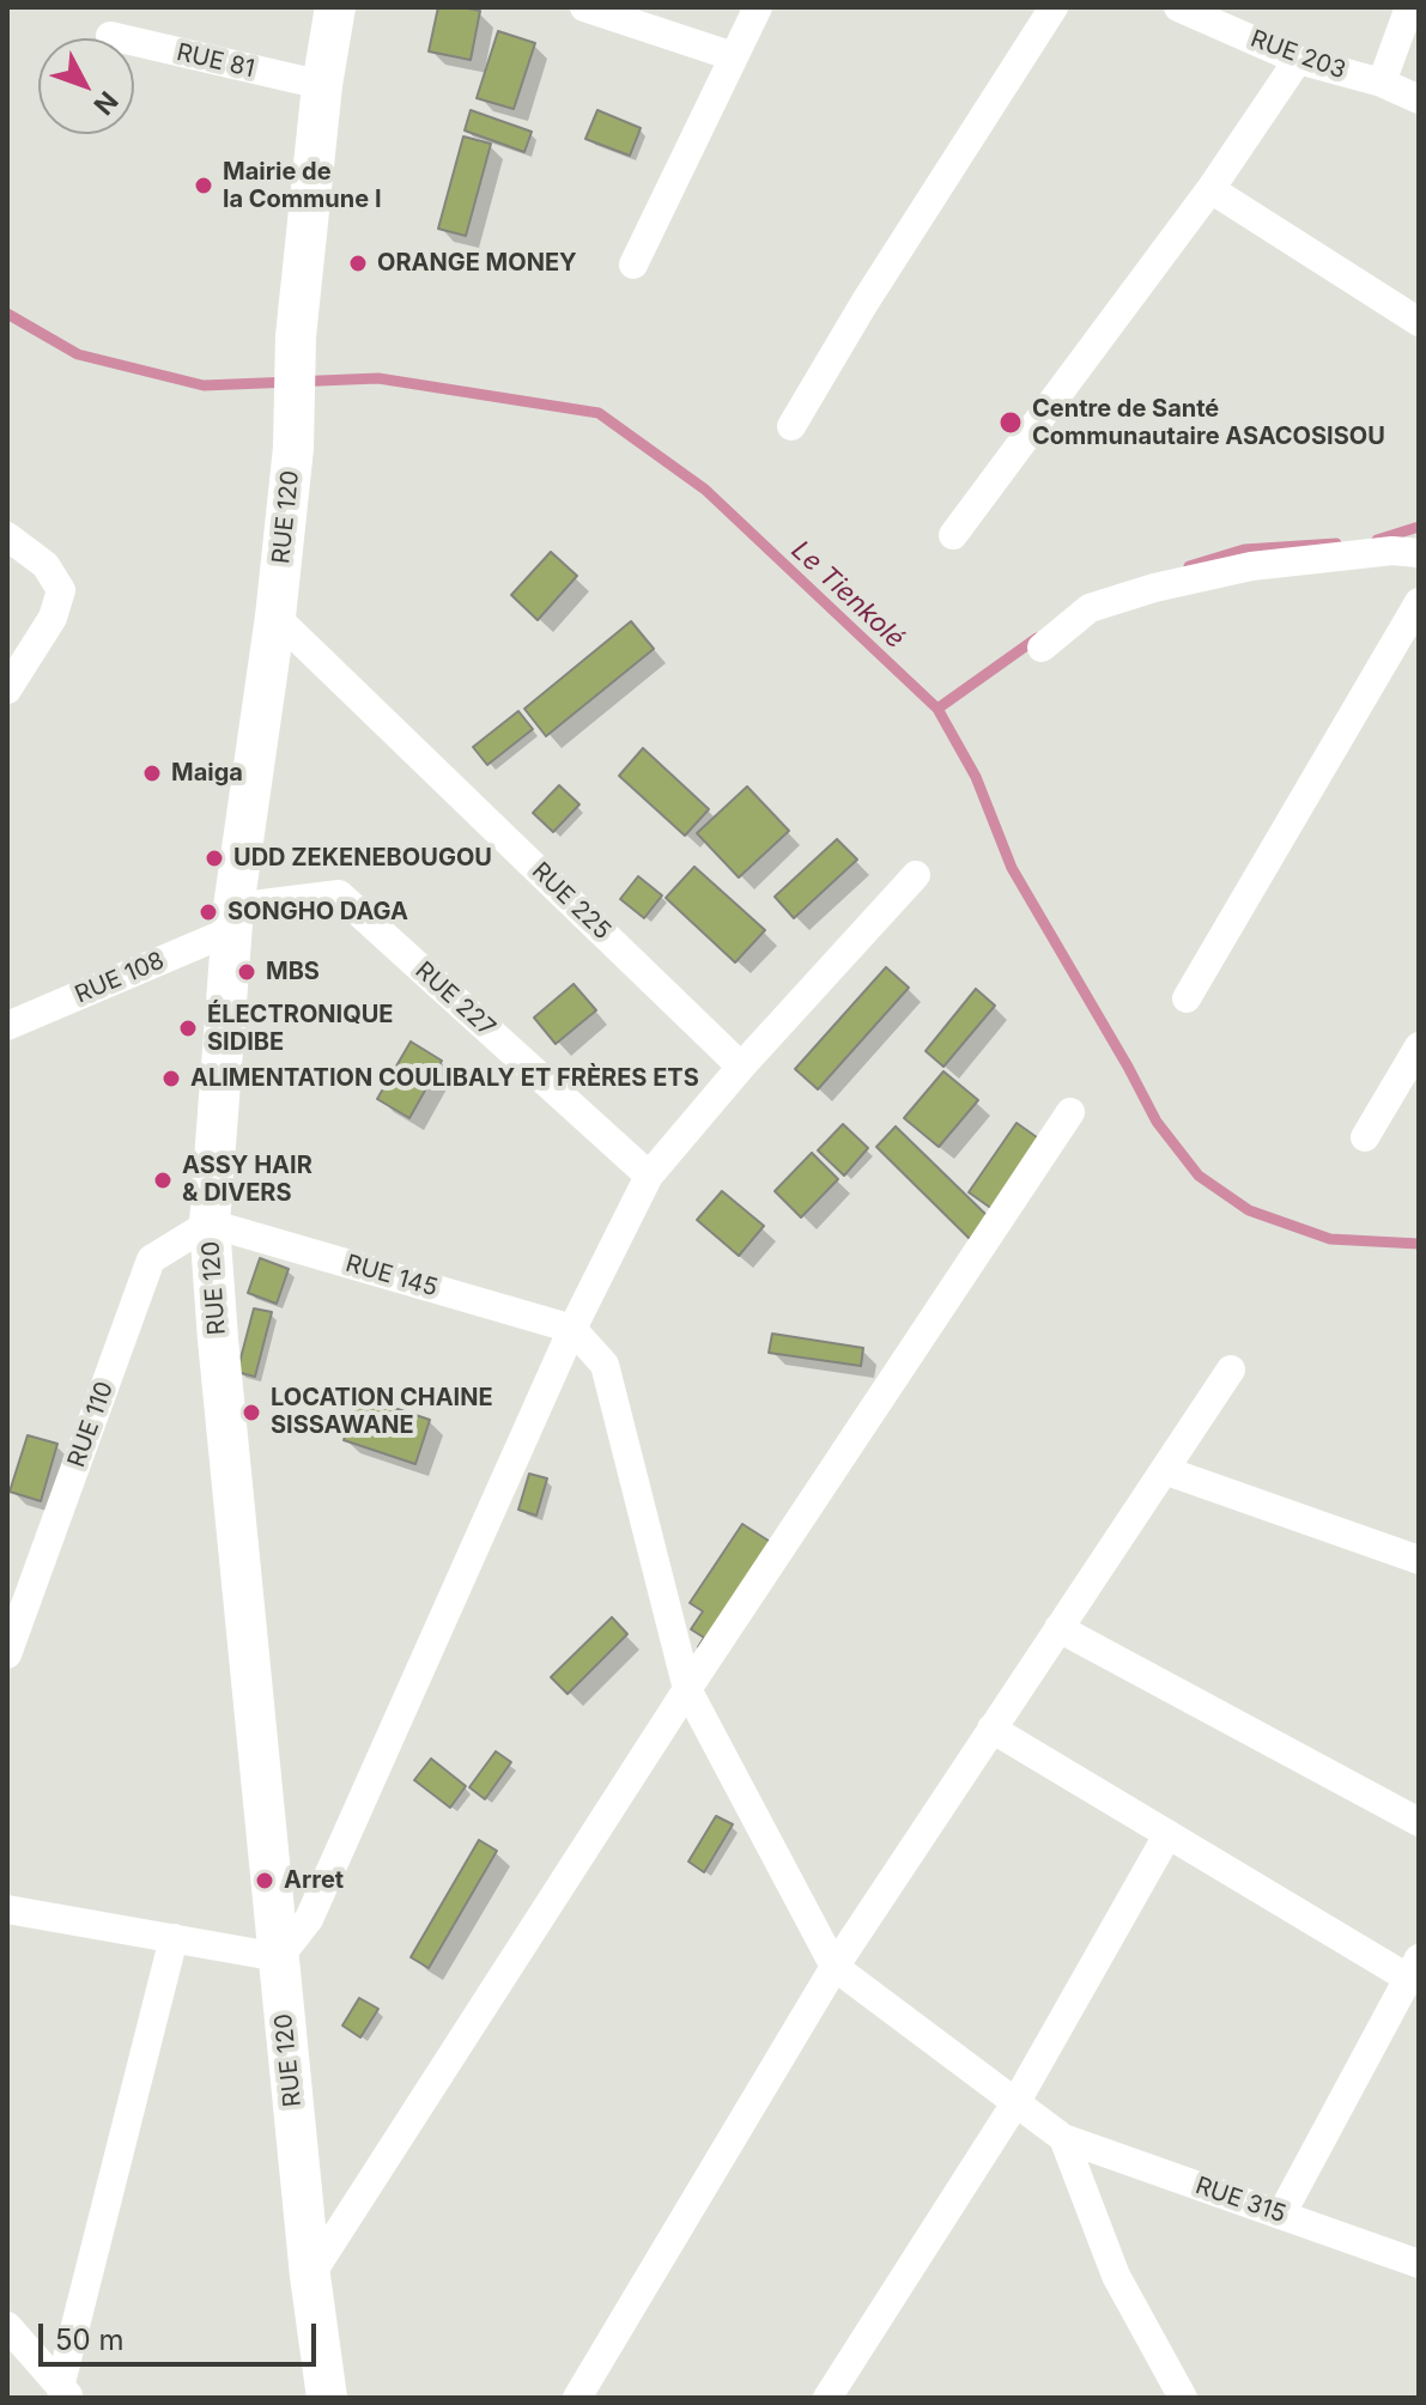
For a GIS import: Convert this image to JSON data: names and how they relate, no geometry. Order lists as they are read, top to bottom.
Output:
{
  "streets": {
    "main road": ["RUE 120"],
    "street": [
      "RUE 203",
      "RUE 81",
      "RUE 225",
      "RUE 108",
      "RUE 227",
      "RUE 145",
      "RUE 110",
      "RUE 315"
    ]
  },
  "crossings": [
    ["RUE 81", "RUE 120"],
    ["RUE 120", "RUE 225"],
    ["RUE 120", "RUE 108"],
    ["RUE 120", "RUE 227"],
    ["RUE 120", "RUE 145"],
    ["RUE 120", "RUE 110"],
    ["RUE 108", "RUE 227"],
    ["RUE 145", "RUE 110"]
  ],
  "water": ["Le Tienkolé"],
  "places": [
    "Mairie de la Commune I",
    "ORANGE MONEY",
    "Centre de Santé Communautaire ASACOSISOU",
    "Maiga",
    "UDD ZEKENEBOUGOU",
    "SONGHO DAGA",
    "MBS",
    "ÉLECTRONIQUE SIDIBE",
    "ALIMENTATION COULIBALY ET FRÈRES ETS",
    "ASSY HAIR & DIVERS",
    "LOCATION CHAINE SISSAWANE",
    "Arret"
  ],
  "scale_bar": "50 m",
  "north": "bottom right"
}
